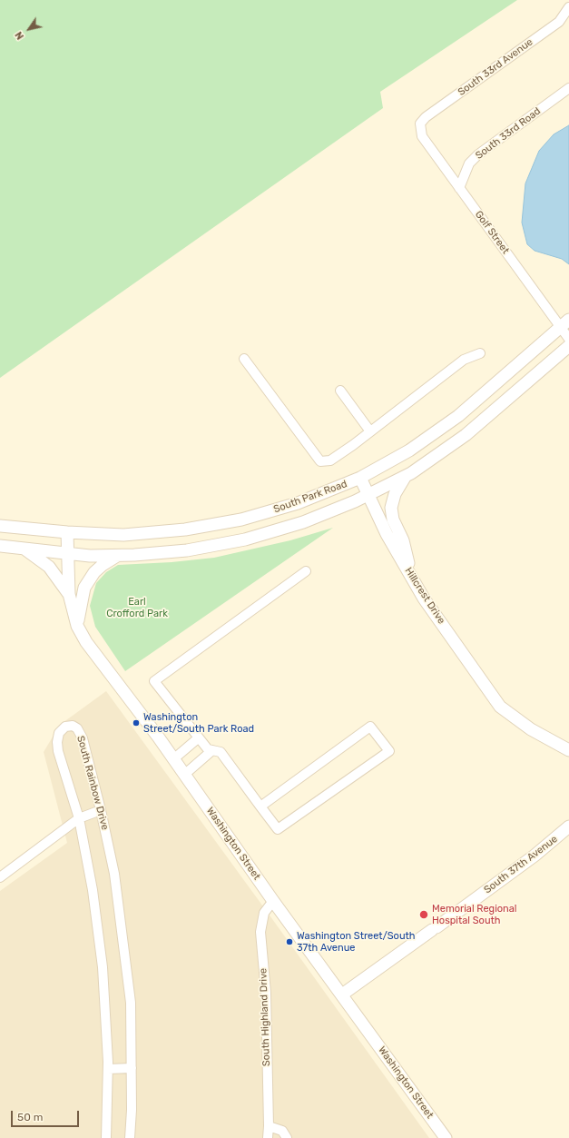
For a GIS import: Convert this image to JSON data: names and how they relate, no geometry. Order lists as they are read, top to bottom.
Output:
{
  "streets": {
    "street": [
      "South 33rd Avenue",
      "South 33rd Road",
      "Golf Street",
      "South Park Road",
      "Hillcrest Drive",
      "South Rainbow Drive",
      "Washington Street",
      "South 37th Avenue",
      "South Highland Drive"
    ]
  },
  "crossings": [
    ["South 33rd Avenue", "Golf Street"],
    ["South 33rd Road", "Golf Street"],
    ["Golf Street", "South Park Road"],
    ["South Park Road", "Hillcrest Drive"],
    ["South Park Road", "Washington Street"],
    ["Washington Street", "South 37th Avenue"],
    ["Washington Street", "South Highland Drive"]
  ],
  "parks": ["Earl Crofford Park"],
  "places": ["Washington Street/South Park Road", "Memorial Regional Hospital South", "Washington Street/South 37th Avenue"],
  "scale_bar": "50 m",
  "north": "bottom left"
}
